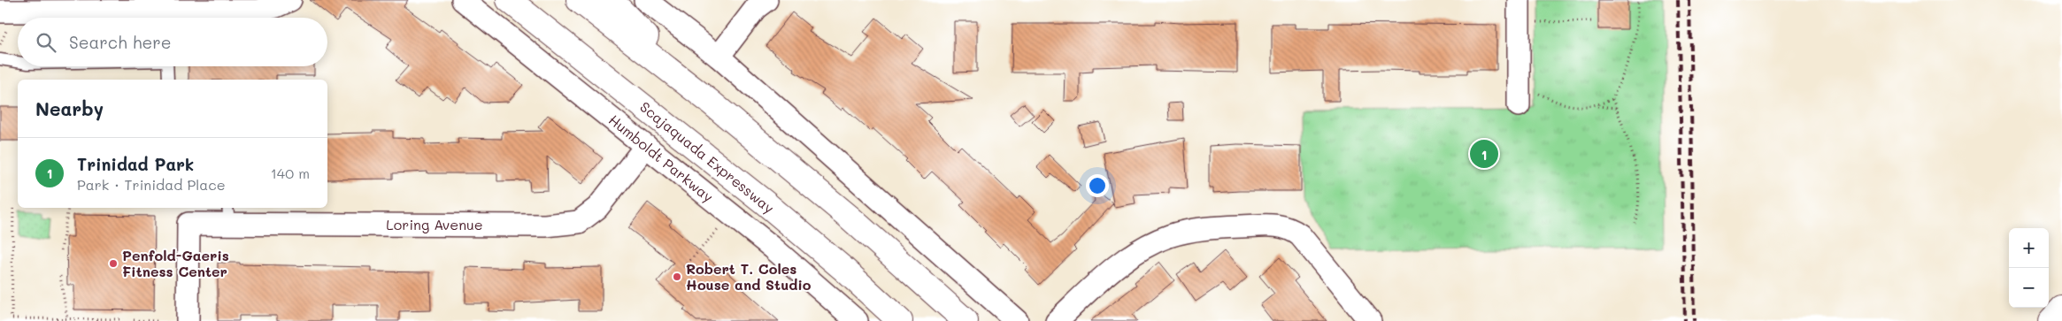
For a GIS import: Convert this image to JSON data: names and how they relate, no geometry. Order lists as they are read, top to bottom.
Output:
{
  "streets": {
    "highway": ["Scajaquada Expressway"],
    "street": ["Humboldt Parkway", "Loring Avenue"]
  },
  "crossings": [
    ["Humboldt Parkway", "Loring Avenue"]
  ],
  "places": ["Penfold-Gaeris Fitness Center", "Robert T. Coles House and Studio"],
  "page": {
    "search": "Search here",
    "heading": "Nearby",
    "list": [
      {
        "mark": "1",
        "name": "Trinidad Park",
        "note": "Park · Trinidad Place",
        "value": "140 m"
      }
    ],
    "pins": "1",
    "map_buttons": ["+", "−"]
  }
}
